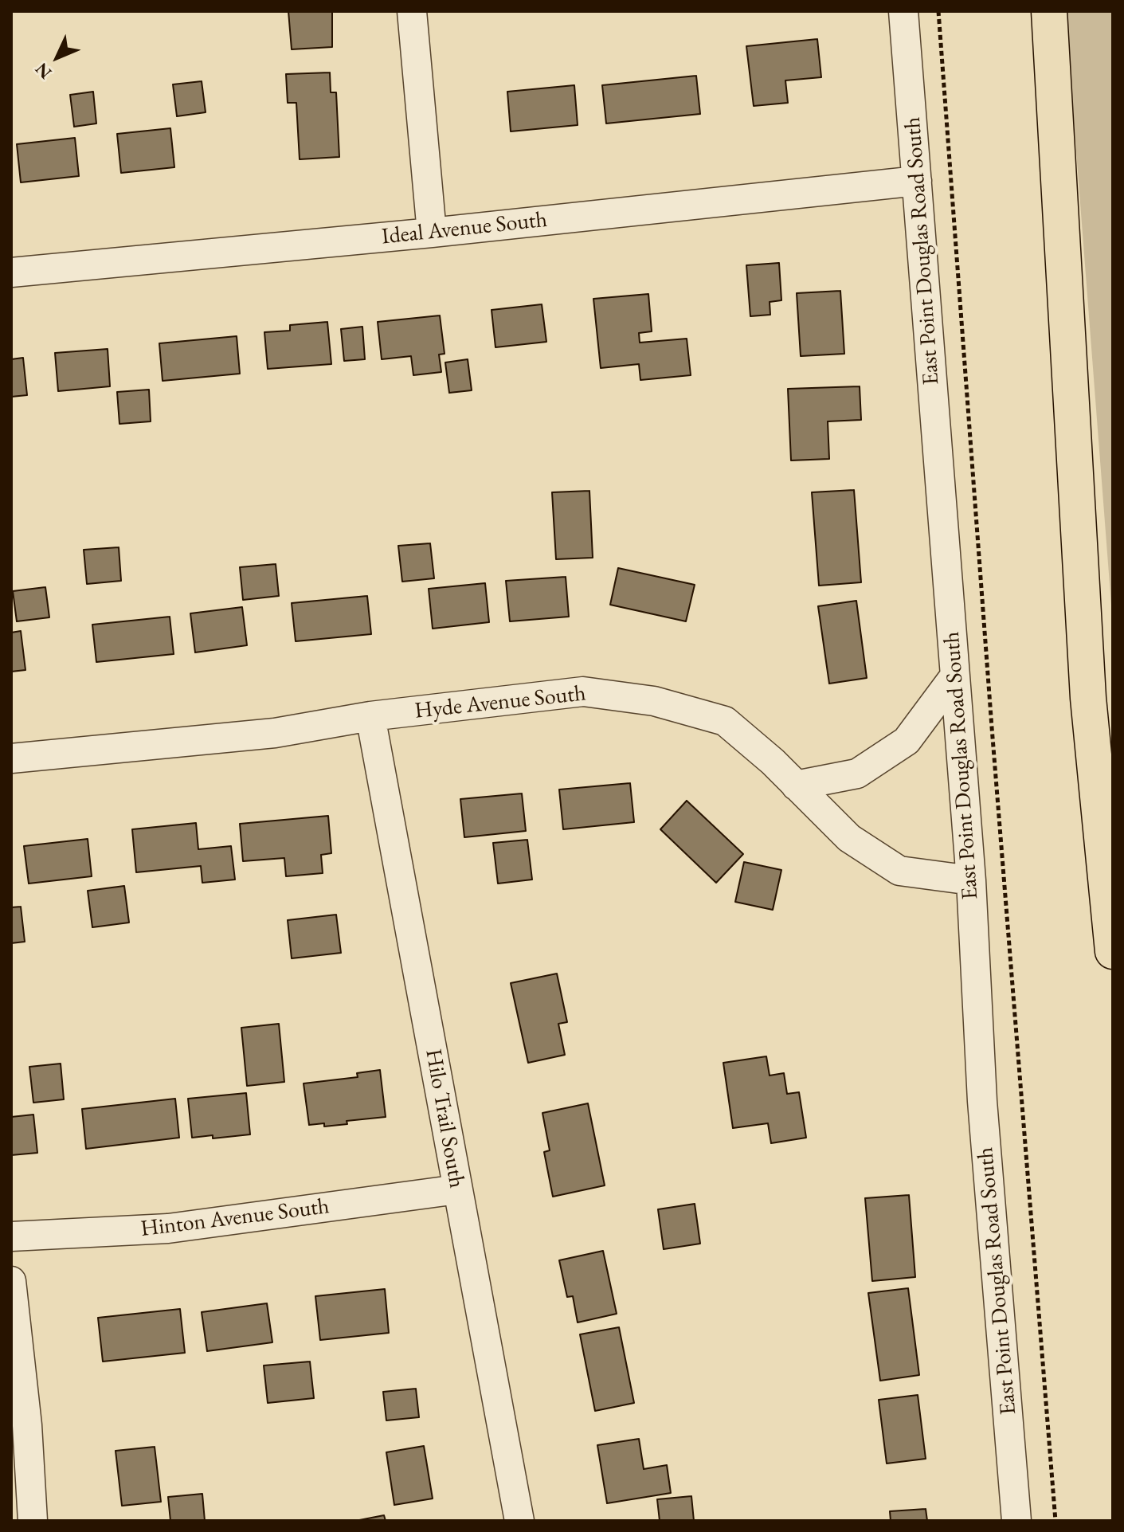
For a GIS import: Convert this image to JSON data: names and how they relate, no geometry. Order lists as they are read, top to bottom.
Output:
{
  "streets": {
    "street": [
      "Ideal Avenue South",
      "East Point Douglas Road South",
      "Hyde Avenue South",
      "Hilo Trail South",
      "Hinton Avenue South"
    ]
  },
  "crossings": [
    ["Ideal Avenue South", "East Point Douglas Road South"],
    ["East Point Douglas Road South", "Hyde Avenue South"],
    ["Hyde Avenue South", "Hilo Trail South"],
    ["Hilo Trail South", "Hinton Avenue South"]
  ],
  "north": "bottom left"
}
